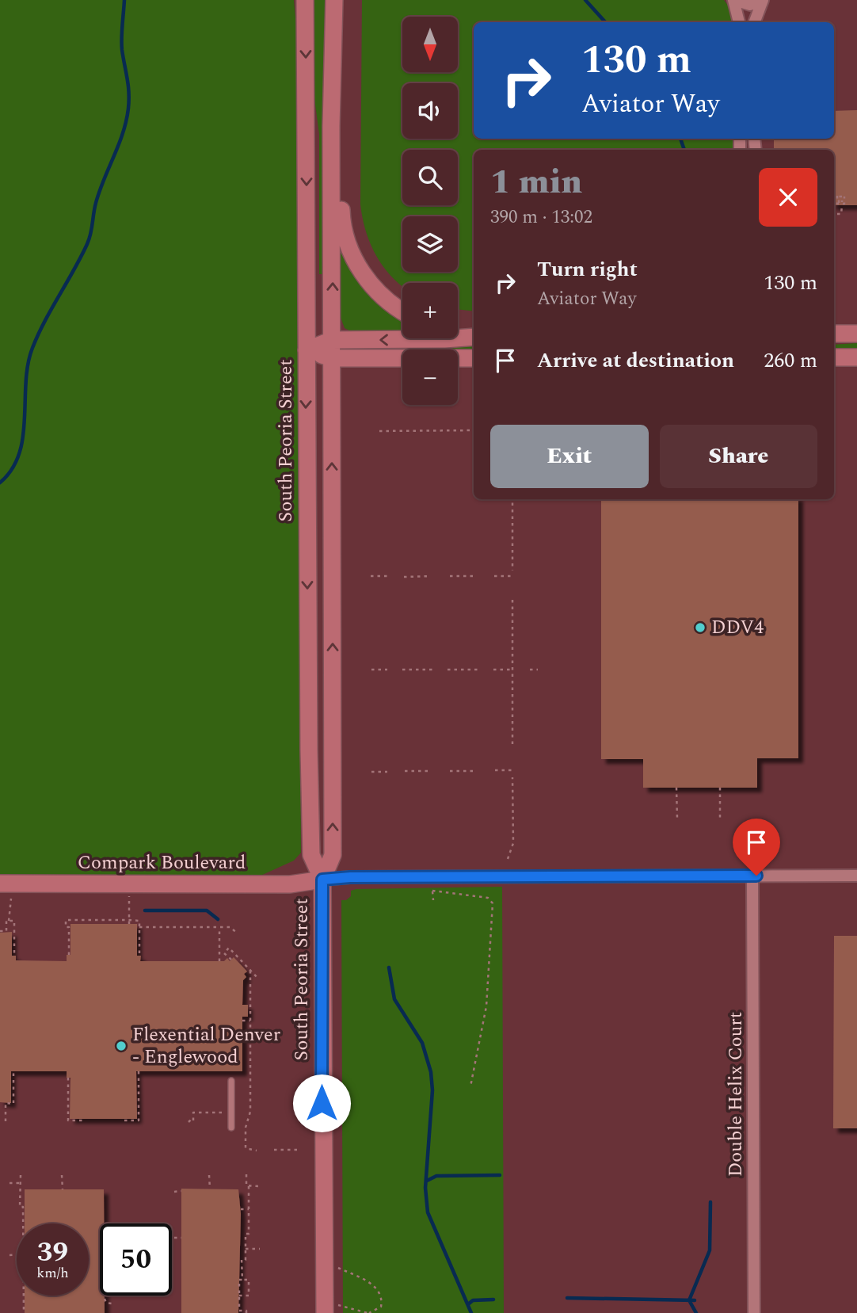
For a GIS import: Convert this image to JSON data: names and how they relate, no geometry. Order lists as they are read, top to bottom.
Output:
{
  "streets": {
    "main road": ["South Peoria Street", "Compark Boulevard"],
    "street": ["Double Helix Court"]
  },
  "crossings": [
    ["South Peoria Street", "Compark Boulevard"]
  ],
  "places": ["DDV4", "Flexential Denver - Englewood"],
  "north": "bottom",
  "page": {
    "map_buttons": ["+", "−"],
    "turn": ["130 m", "Aviator Way"],
    "heading": ["1 min", "390 m · 13:02"],
    "list": [
      {
        "name": "Turn right",
        "note": "Aviator Way",
        "value": "130 m"
      },
      {
        "name": "Arrive at destination",
        "value": "260 m"
      }
    ],
    "buttons": ["Exit", "Share"],
    "speed": "39 km/h",
    "limit": "50"
  }
}
